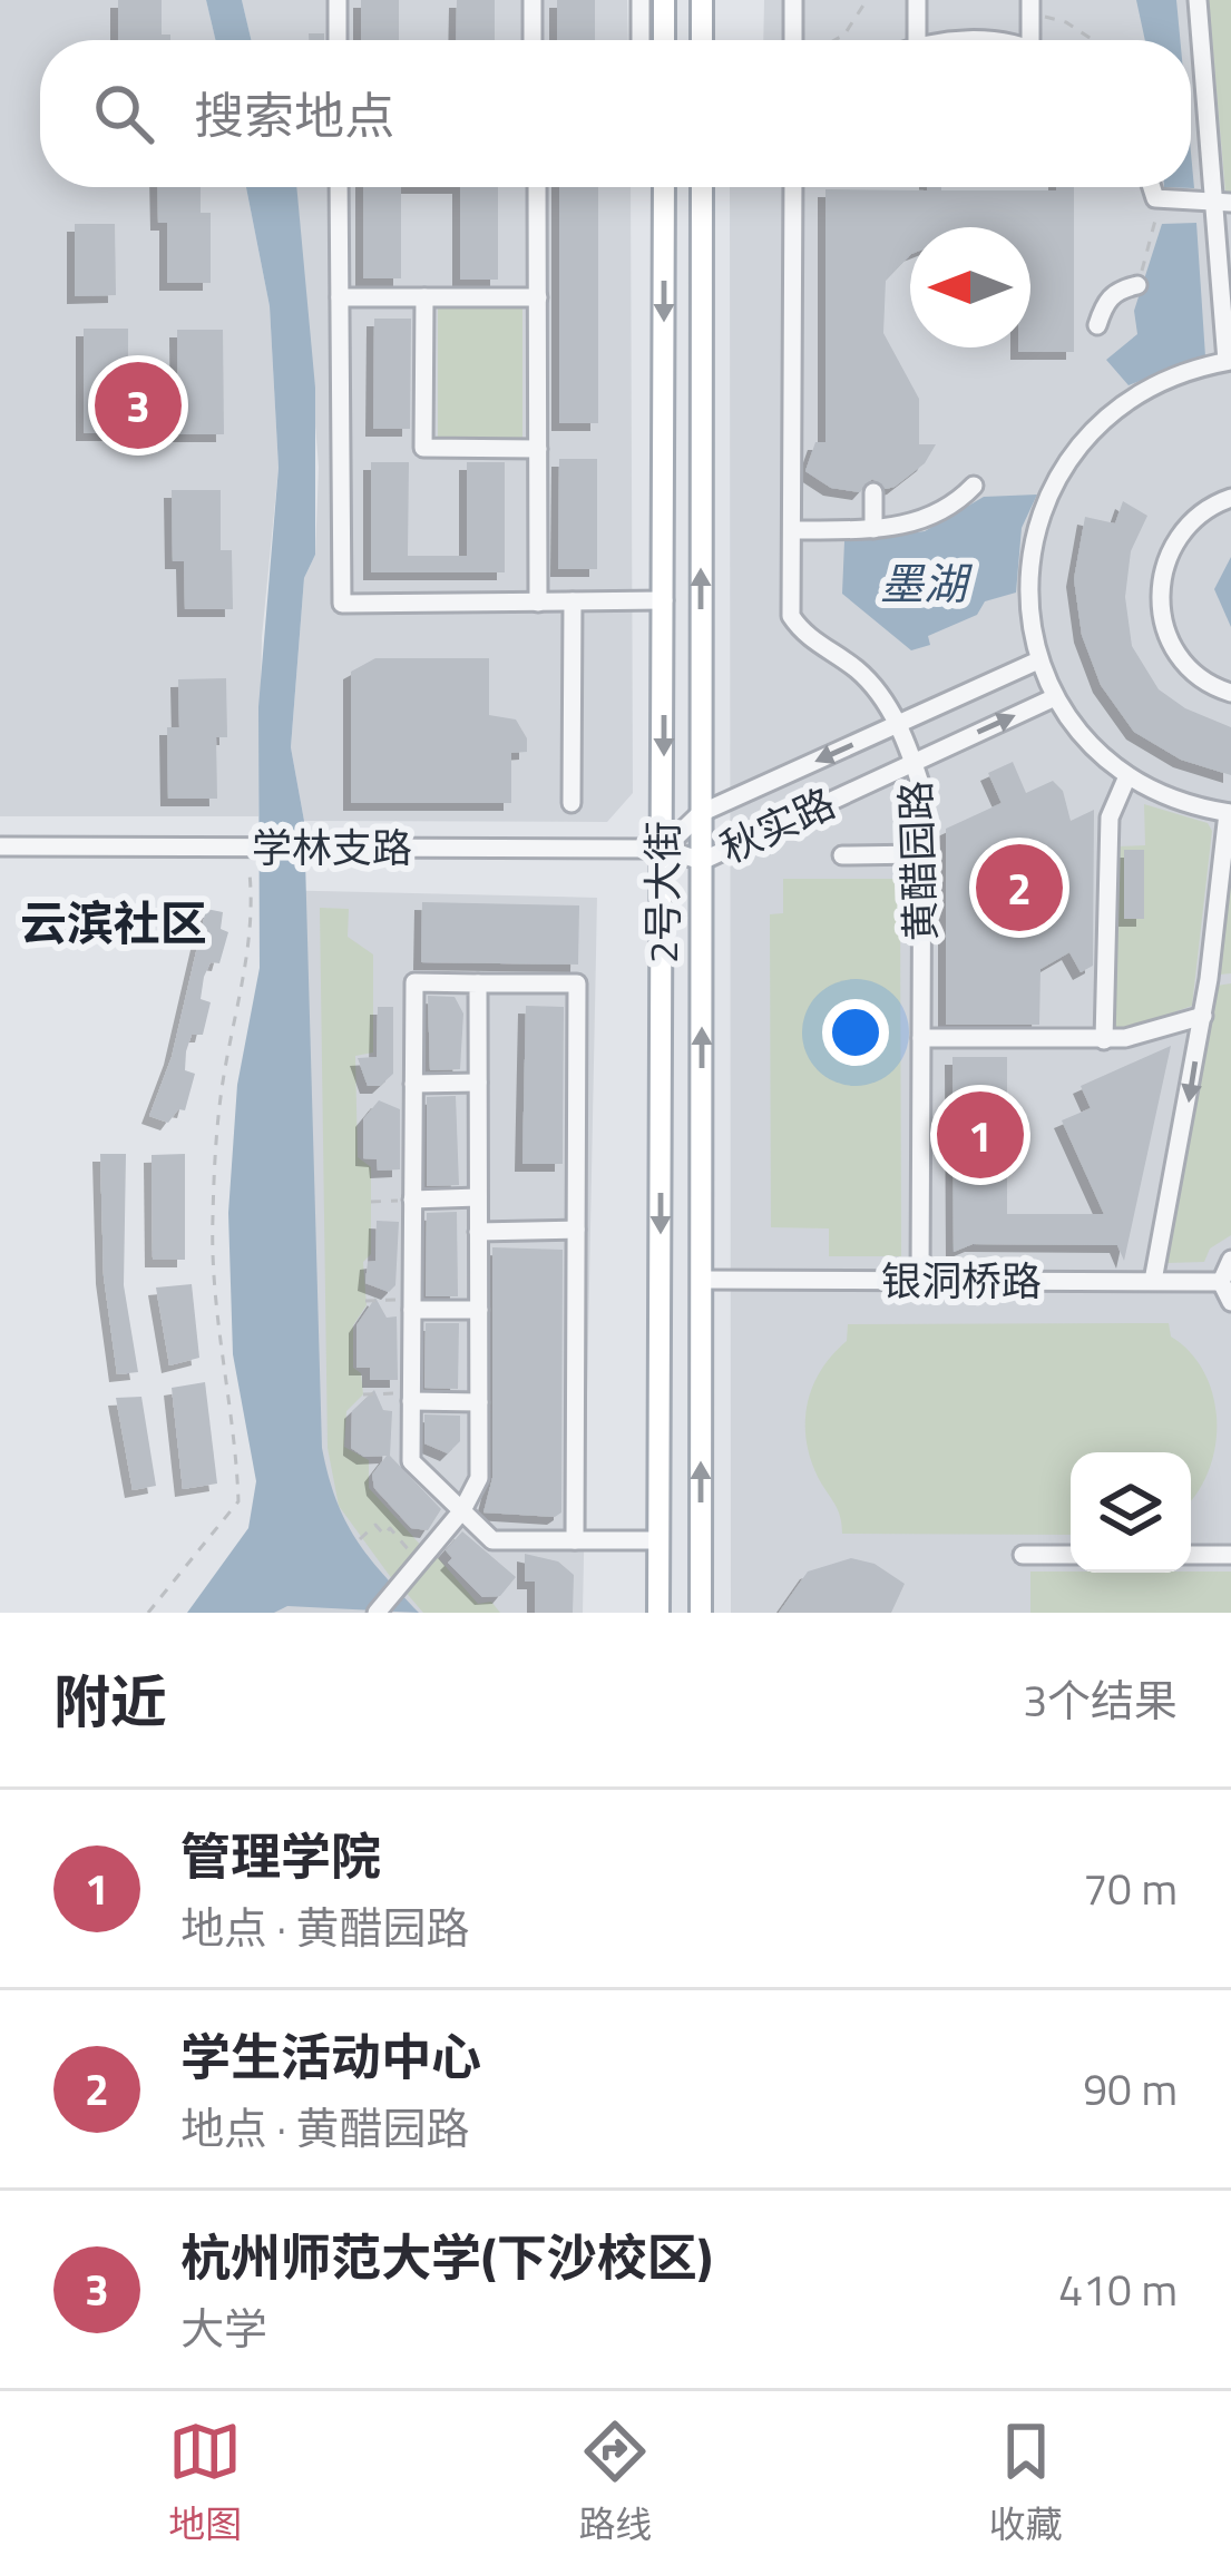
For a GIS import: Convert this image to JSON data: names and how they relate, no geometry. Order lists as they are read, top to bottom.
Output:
{
  "streets": {
    "main road": ["2号大街"],
    "street": [
      "秋实路",
      "学林支路",
      "黄醋园路",
      "银洞桥路"
    ]
  },
  "crossings": [
    ["秋实路", "学林支路"],
    ["秋实路", "黄醋园路"],
    ["秋实路", "2号大街"],
    ["学林支路", "2号大街"],
    ["黄醋园路", "银洞桥路"],
    ["2号大街", "银洞桥路"]
  ],
  "districts": ["云滨社区"],
  "water": ["墨湖"],
  "north": "left",
  "page": {
    "search": "搜索地点",
    "pins": ["3", "2", "1"],
    "heading": ["附近", "3个结果"],
    "list": [
      {
        "mark": "1",
        "name": "管理学院",
        "note": "地点 · 黄醋园路",
        "value": "70 m"
      },
      {
        "mark": "2",
        "name": "学生活动中心",
        "note": "地点 · 黄醋园路",
        "value": "90 m"
      },
      {
        "mark": "3",
        "name": "杭州师范大学(下沙校区)",
        "note": "大学",
        "value": "410 m"
      }
    ],
    "nav": ["地图", "路线", "收藏"]
  }
}
